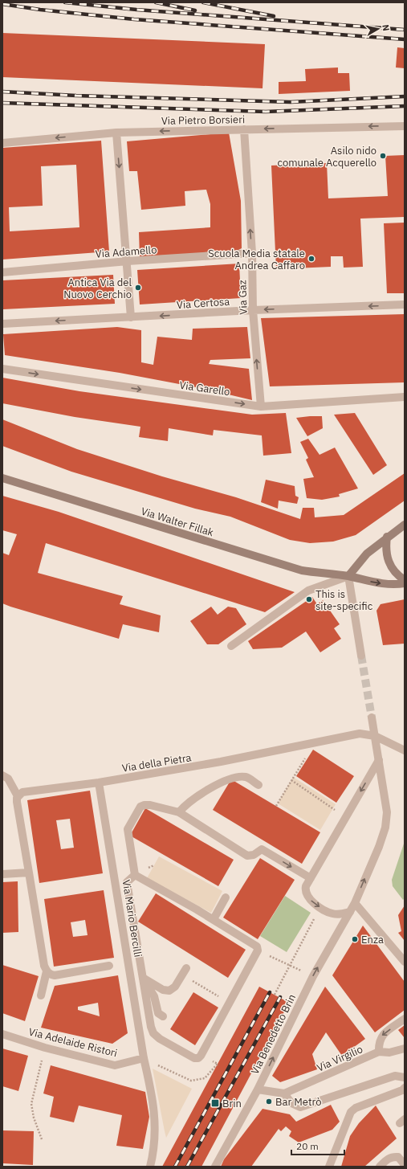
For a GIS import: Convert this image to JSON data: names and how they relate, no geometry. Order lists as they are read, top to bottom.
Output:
{
  "streets": {
    "main road": ["Via Walter Fillak"],
    "street": [
      "Via Pietro Borsieri",
      "Via Adamello",
      "Via Gaz",
      "Via Certosa",
      "Via Garello",
      "Via della Pietra",
      "Via Mario Bercilli",
      "Via Benedetto Brin",
      "Via Adelaide Ristori",
      "Via Virgilio"
    ]
  },
  "crossings": [
    ["Via Pietro Borsieri", "Via Gaz"],
    ["Via Adamello", "Via Gaz"],
    ["Via Gaz", "Via Certosa"],
    ["Via Gaz", "Via Garello"],
    ["Via della Pietra", "Via Mario Bercilli"],
    ["Via della Pietra", "Via Benedetto Brin"],
    ["Via Mario Bercilli", "Via Adelaide Ristori"]
  ],
  "one_way": [
    "Via Pietro Borsieri",
    "Via Gaz",
    "Via Certosa",
    "Via Garello"
  ],
  "places": {
    "other": [
      "Asilo nido comunale Acquerello",
      "Scuola Media statale Andrea Caffaro",
      "Antica Via del Nuovo Cerchio",
      "This is site-specific",
      "Enza",
      "Bar Metrò"
    ],
    "transit": ["Brin"]
  },
  "scale_bar": "20 m",
  "north": "right"
}
